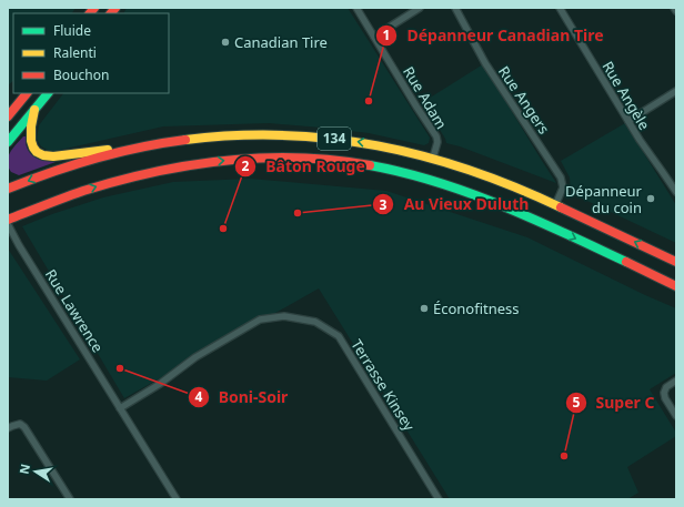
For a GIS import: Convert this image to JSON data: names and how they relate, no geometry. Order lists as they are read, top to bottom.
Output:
{
  "streets": {
    "main road": ["134"],
    "street": [
      "Rue Angèle",
      "Rue Adam",
      "Rue Angers",
      "Rue Lawrence",
      "Terrasse Kinsey"
    ]
  },
  "crossings": [
    ["Rue Adam", "134"],
    ["Rue Angers", "134"],
    ["Rue Lawrence", "Terrasse Kinsey"]
  ],
  "places": [
    "Canadian Tire",
    "Dépanneur Canadian Tire",
    "Dépanneur du coin",
    "Au Vieux Duluth",
    "Bâton Rouge",
    "Éconofitness",
    "Boni-Soir",
    "Super C"
  ],
  "legend": ["Fluide", "Ralenti", "Bouchon"],
  "north": "left"
}
